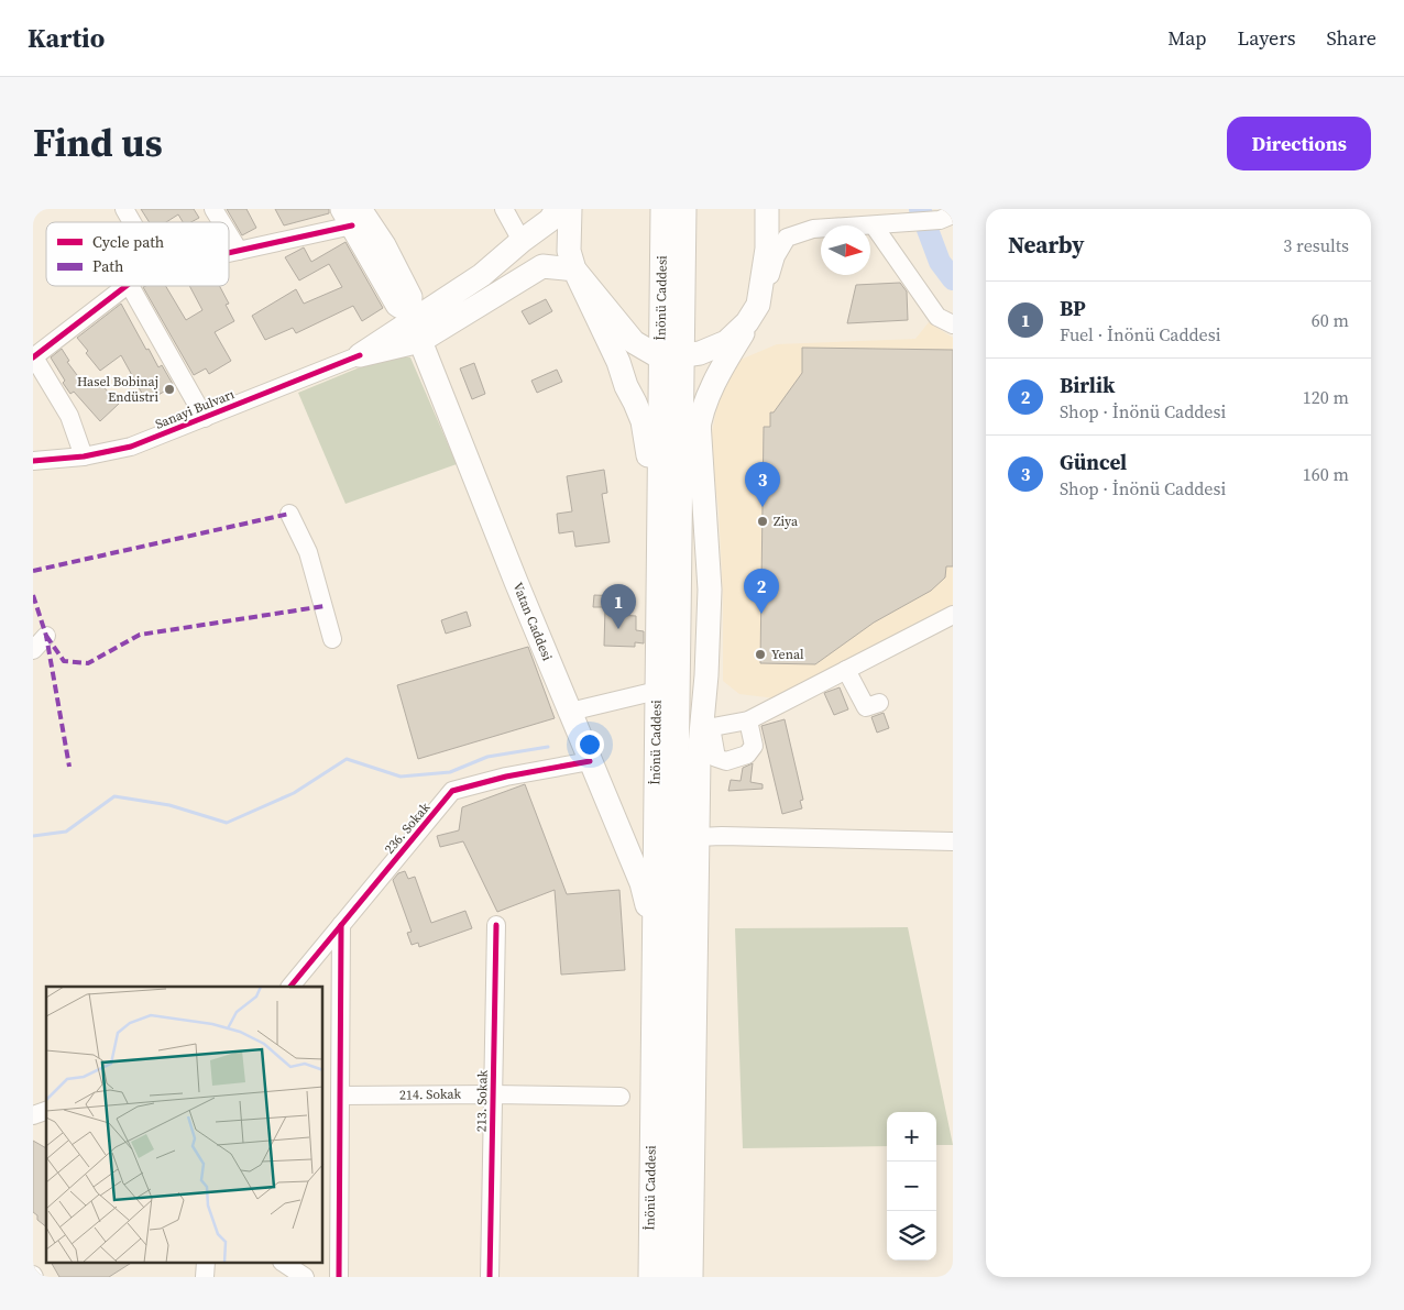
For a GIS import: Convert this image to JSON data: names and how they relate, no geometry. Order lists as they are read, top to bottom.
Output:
{
  "streets": {
    "main road": ["İnönü Caddesi", "Vatan Caddesi"],
    "street": [
      "Sanayi Bulvarı",
      "236. Sokak",
      "214. Sokak",
      "213. Sokak"
    ]
  },
  "crossings": [
    ["İnönü Caddesi", "Vatan Caddesi"],
    ["Vatan Caddesi", "236. Sokak"],
    ["214. Sokak", "213. Sokak"]
  ],
  "places": ["Hasel Bobinaj Endüstri", "Ziya", "Yenal"],
  "legend": ["Cycle path", "Path"],
  "north": "right",
  "page": {
    "header": "Kartio",
    "nav": ["Map", "Layers", "Share"],
    "title": "Find us",
    "buttons": "Directions",
    "heading": ["Nearby", "3 results"],
    "list": [
      {
        "mark": "1",
        "name": "BP",
        "note": "Fuel · İnönü Caddesi",
        "value": "60 m"
      },
      {
        "mark": "2",
        "name": "Birlik",
        "note": "Shop · İnönü Caddesi",
        "value": "120 m"
      },
      {
        "mark": "3",
        "name": "Güncel",
        "note": "Shop · İnönü Caddesi",
        "value": "160 m"
      }
    ],
    "pins": ["3", "2", "1"],
    "map_buttons": ["+", "−"]
  }
}
